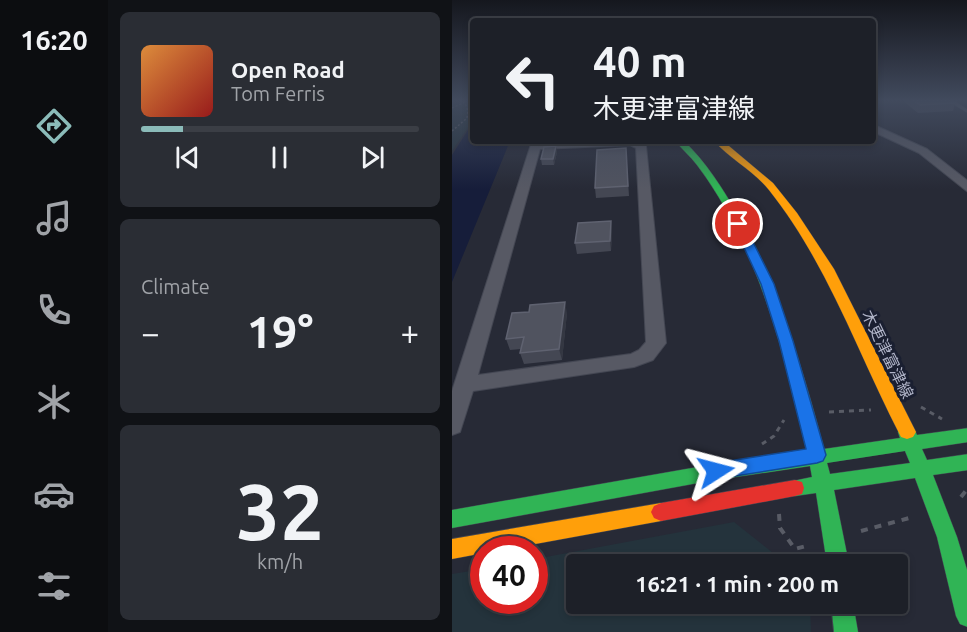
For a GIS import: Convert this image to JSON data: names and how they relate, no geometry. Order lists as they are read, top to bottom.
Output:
{
  "streets": {
    "main road": ["木更津富津線"]
  },
  "page": {
    "tabs": "16:20",
    "turn": ["40 m", "木更津富津線"],
    "song": ["Open Road", "Tom Ferris"],
    "tile": [
      "Climate",
      ["32", "km/h"]
    ],
    "heat": ["−", "19°", "+"],
    "limit": "40",
    "trip": "16:21 · 1 min · 200 m"
  }
}
